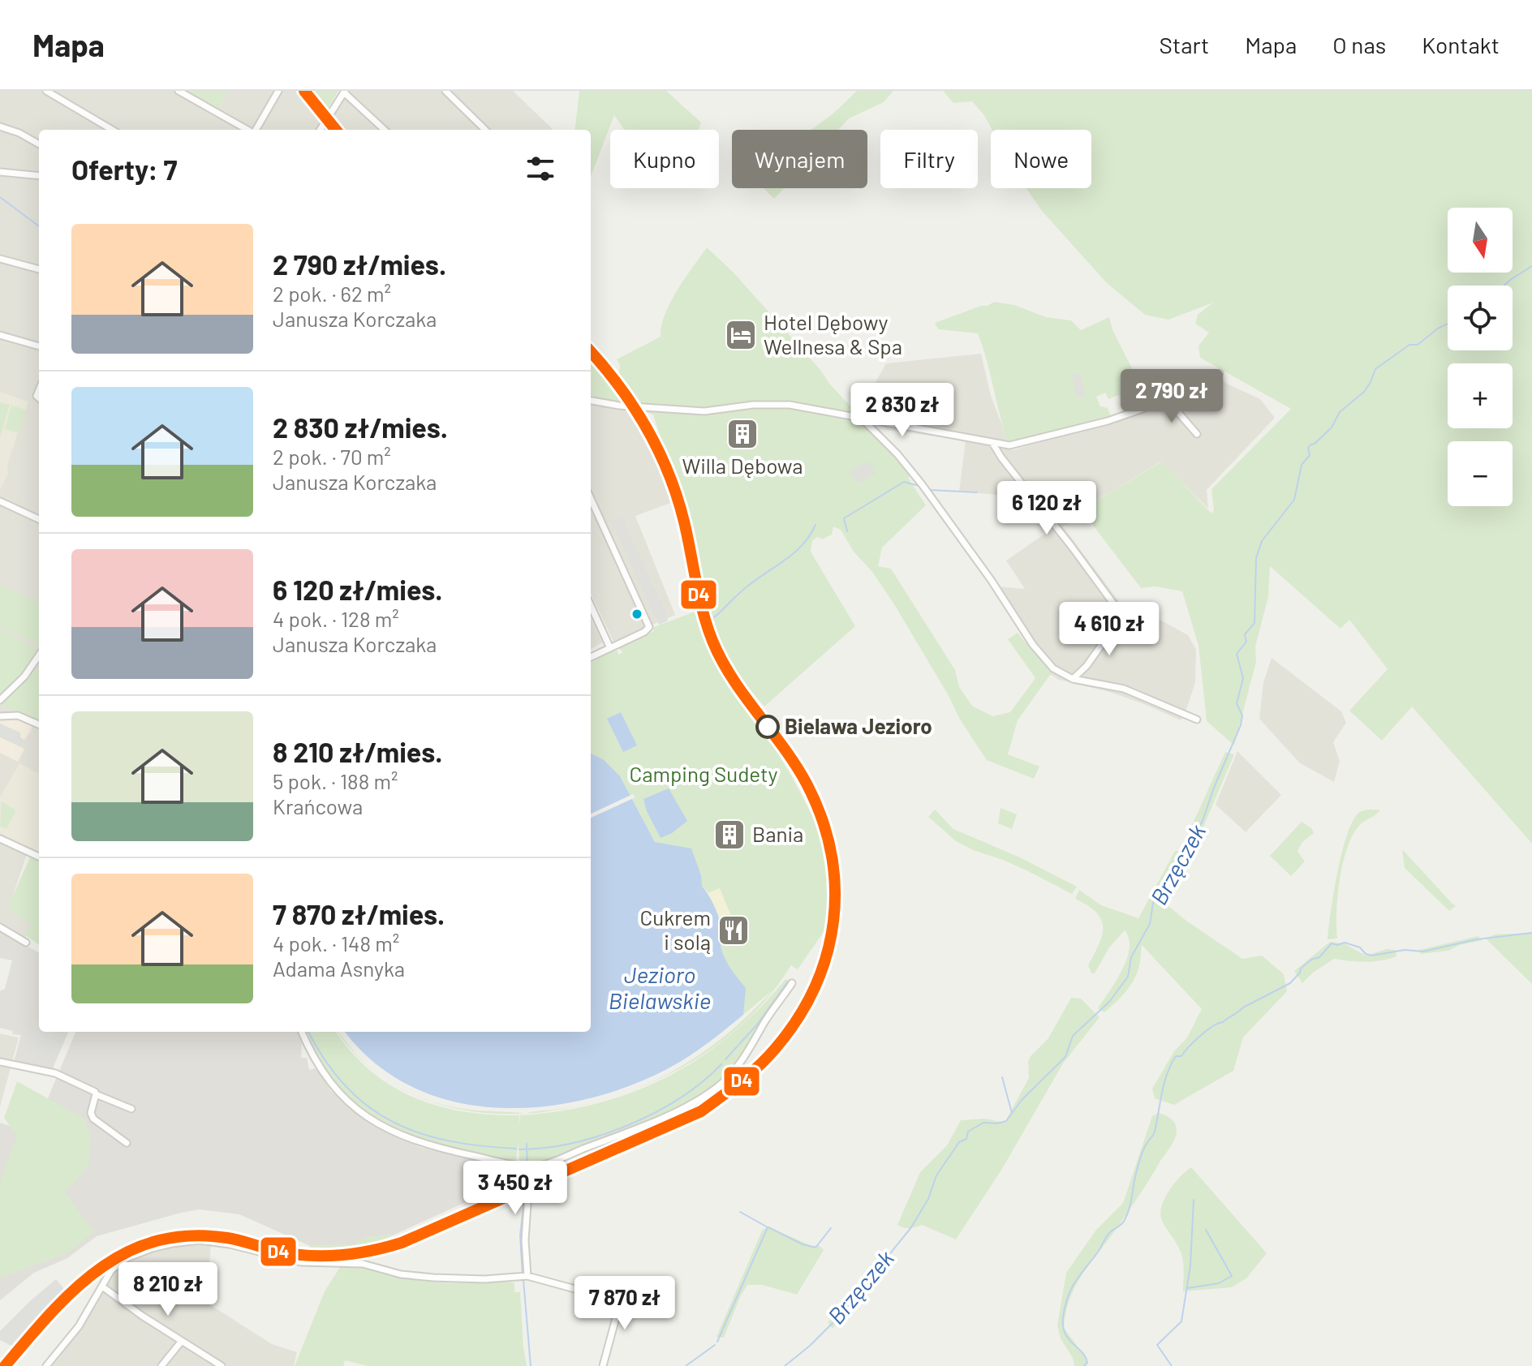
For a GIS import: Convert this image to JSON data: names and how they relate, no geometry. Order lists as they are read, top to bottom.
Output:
{
  "water": ["Brzęczek", "Jezioro Bielawskie"],
  "parks": ["Camping Sudety"],
  "places": {
    "hotel": ["Hotel Dębowy Wellnesa & Spa"],
    "building": ["Willa Dębowa", "Bania"],
    "other": ["Bielawa Jezioro"],
    "restaurant": ["Cukrem i solą"]
  },
  "lines": ["transit line D4"],
  "north": "bottom",
  "page": {
    "header": "Mapa",
    "nav": [
      "Start",
      "Mapa",
      "O nas",
      "Kontakt"
    ],
    "chip": [
      "Kupno",
      "Wynajem",
      "Filtry",
      "Nowe"
    ],
    "heading": "Oferty: 7",
    "map_buttons": ["+", "−"],
    "list": [
      {
        "name": "2 790 zł/mies.",
        "note": "2 pok. · 62 m² · Janusza Korczaka"
      },
      {
        "name": "2 830 zł/mies.",
        "note": "2 pok. · 70 m² · Janusza Korczaka"
      },
      {
        "name": "6 120 zł/mies.",
        "note": "4 pok. · 128 m² · Janusza Korczaka"
      },
      {
        "name": "8 210 zł/mies.",
        "note": "5 pok. · 188 m² · Krańcowa"
      },
      {
        "name": "7 870 zł/mies.",
        "note": "4 pok. · 148 m² · Adama Asnyka"
      }
    ],
    "price": [
      "2 790 zł",
      "2 830 zł",
      "6 120 zł",
      "4 610 zł",
      "3 450 zł",
      "8 210 zł",
      "7 870 zł"
    ]
  }
}
